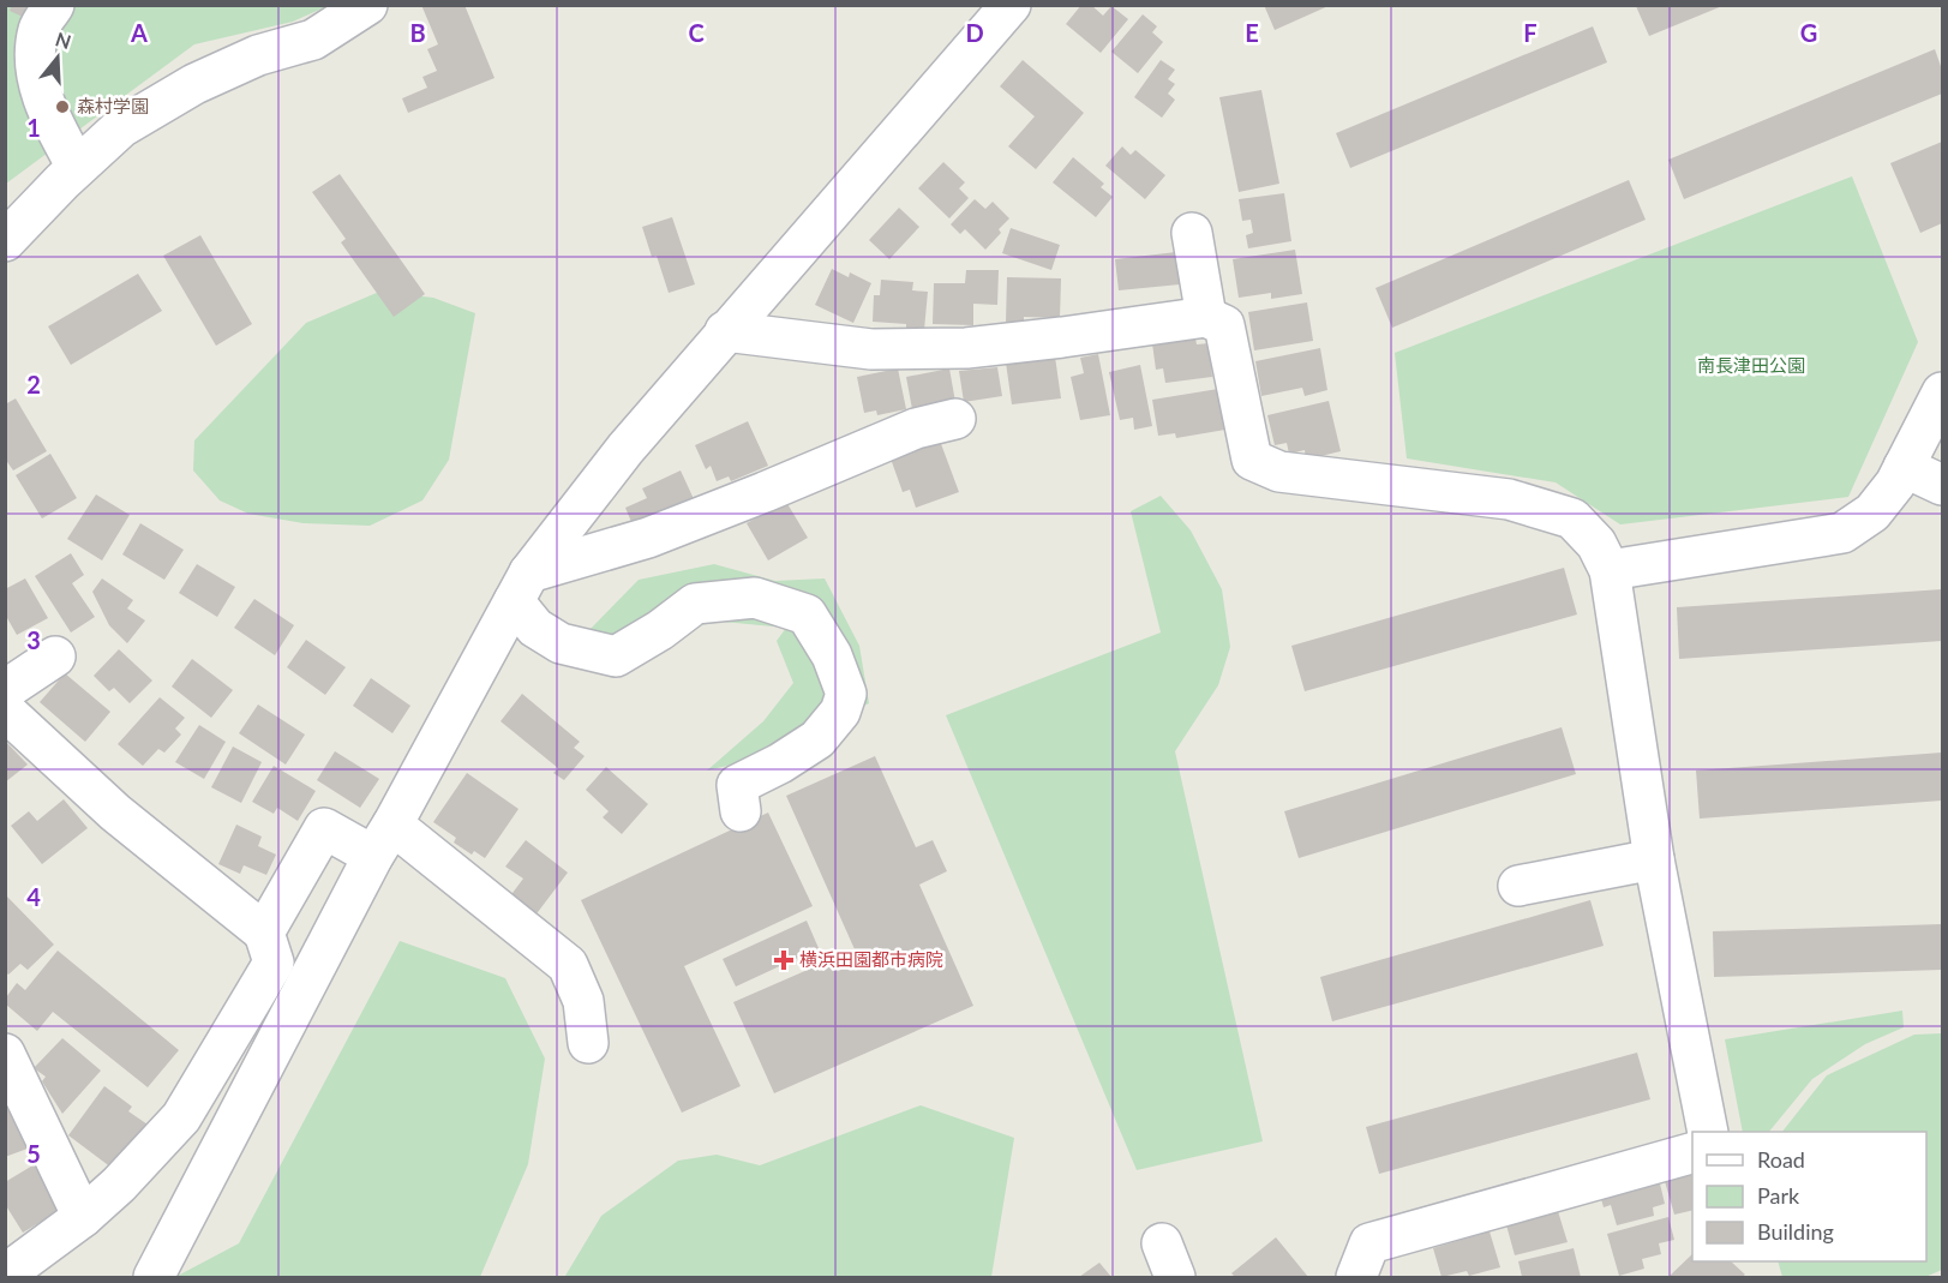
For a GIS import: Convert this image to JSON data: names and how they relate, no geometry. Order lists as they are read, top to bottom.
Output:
{
  "parks": ["南長津田公園"],
  "places": {
    "other": ["森村学園"],
    "health": ["横浜田園都市病院"]
  },
  "legend": ["Road", "Park", "Building"],
  "north": "top",
  "grid": {
    "columns": [
      "A",
      "B",
      "C",
      "D",
      "E",
      "F",
      "G"
    ],
    "rows": [
      "1",
      "2",
      "3",
      "4",
      "5"
    ]
  }
}
